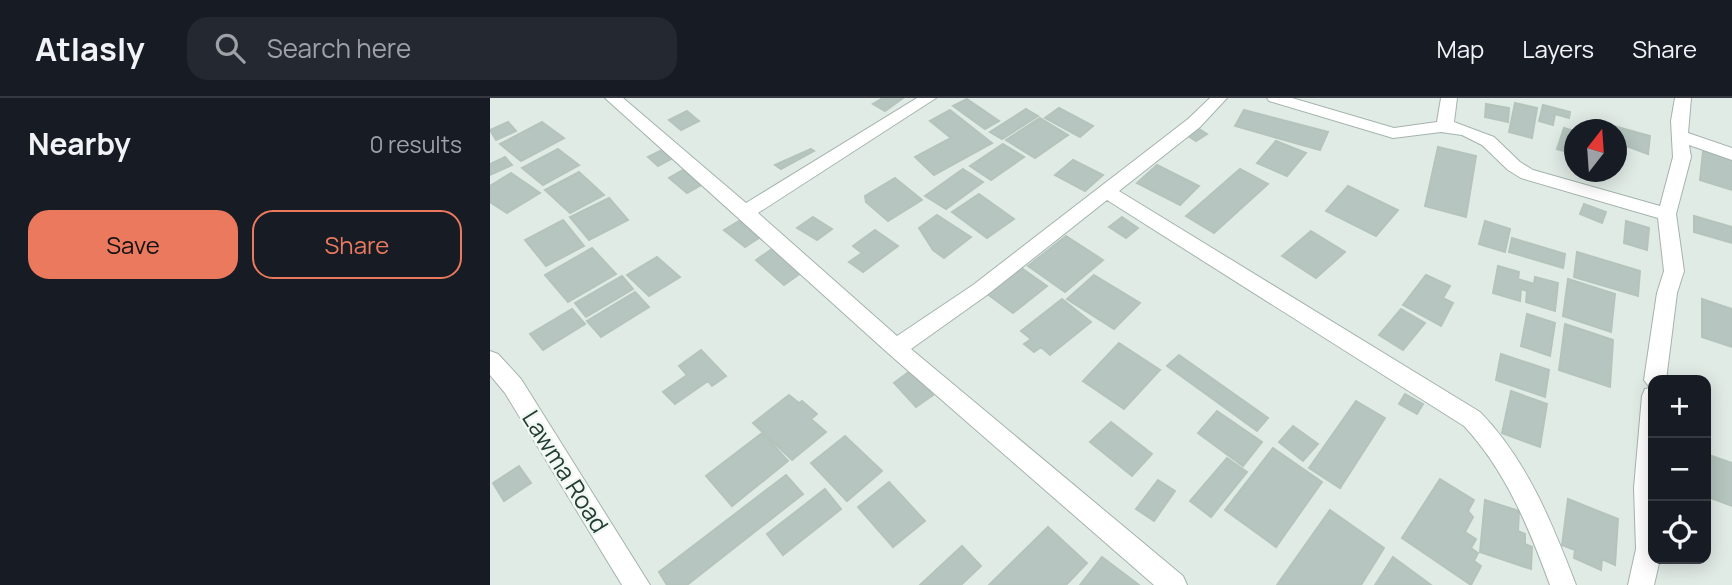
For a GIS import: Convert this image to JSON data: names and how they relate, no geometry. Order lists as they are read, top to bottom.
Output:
{
  "streets": {
    "street": ["Lawma Road"]
  },
  "north": "top",
  "page": {
    "header": "Atlasly",
    "search": "Search here",
    "nav": ["Map", "Layers", "Share"],
    "heading": ["Nearby", "0 results"],
    "buttons": ["Save", "Share"],
    "map_buttons": ["+", "−"]
  }
}
